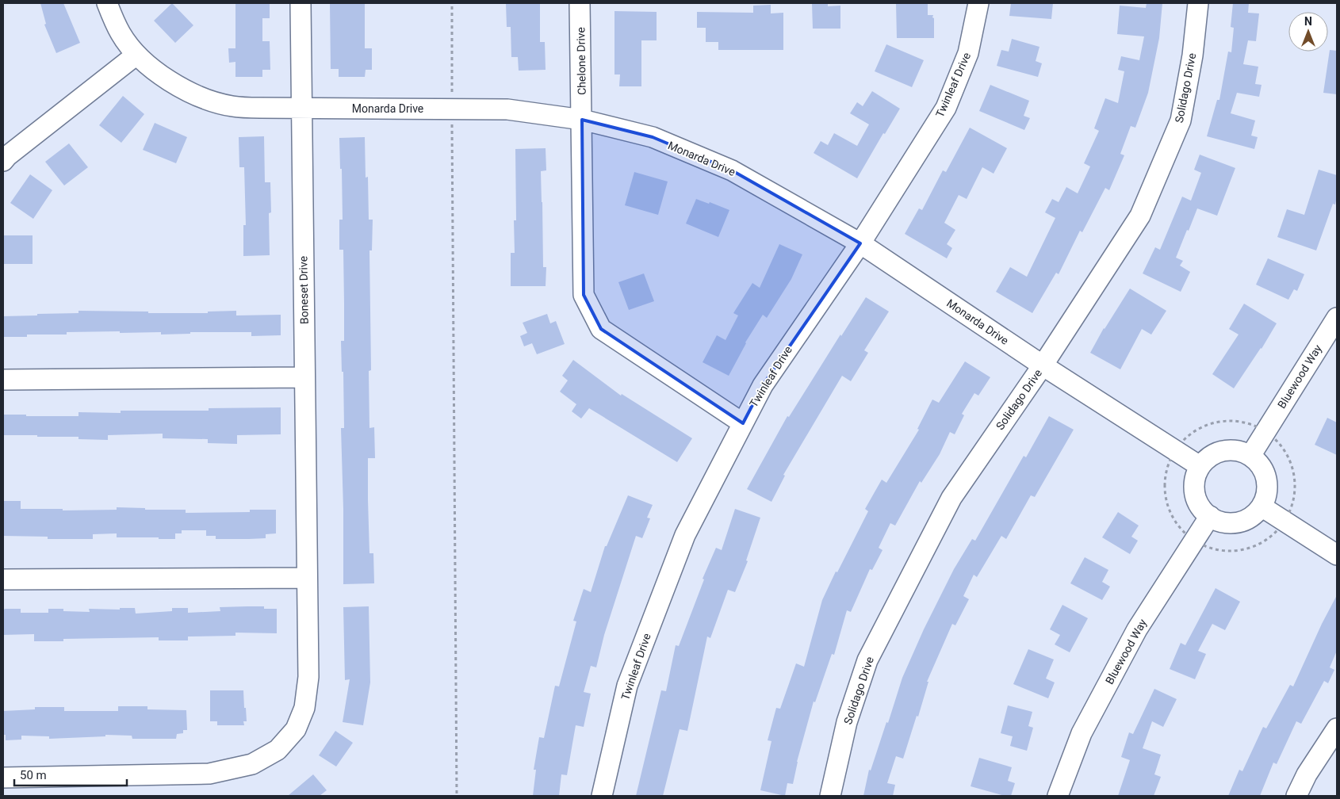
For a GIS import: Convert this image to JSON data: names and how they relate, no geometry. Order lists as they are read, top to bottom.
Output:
{
  "streets": {
    "street": [
      "Chelone Drive",
      "Twinleaf Drive",
      "Solidago Drive",
      "Monarda Drive",
      "Boneset Drive",
      "Bluewood Way"
    ]
  },
  "crossings": [
    ["Chelone Drive", "Twinleaf Drive"],
    ["Chelone Drive", "Monarda Drive"],
    ["Twinleaf Drive", "Monarda Drive"],
    ["Solidago Drive", "Monarda Drive"],
    ["Monarda Drive", "Boneset Drive"],
    ["Monarda Drive", "Bluewood Way"]
  ],
  "scale_bar": "50 m",
  "north": "top"
}
